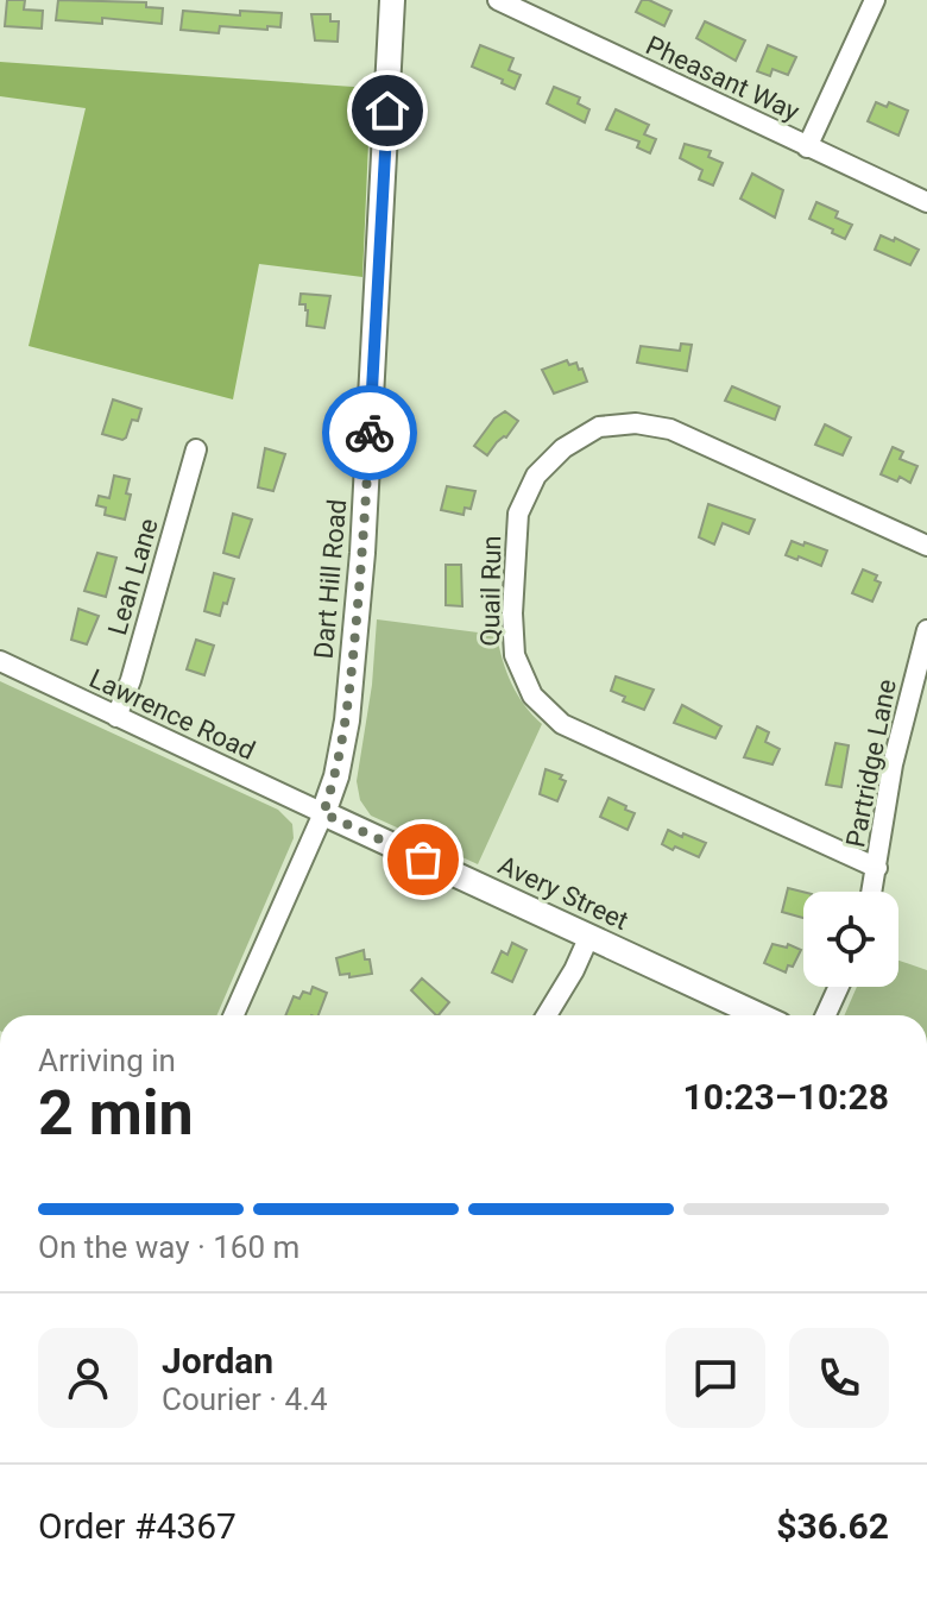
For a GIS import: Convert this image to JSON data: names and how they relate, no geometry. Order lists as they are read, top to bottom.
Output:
{
  "streets": {
    "main road": ["Dart Hill Road", "Avery Street"],
    "street": [
      "Pheasant Way",
      "Leah Lane",
      "Quail Run",
      "Lawrence Road",
      "Partridge Lane"
    ]
  },
  "crossings": [
    ["Leah Lane", "Lawrence Road"],
    ["Dart Hill Road", "Lawrence Road"],
    ["Dart Hill Road", "Avery Street"],
    ["Quail Run", "Partridge Lane"],
    ["Lawrence Road", "Avery Street"]
  ],
  "page": {
    "heading": ["2 min", "Arriving in", "10:23–10:28"],
    "panel": [
      "Jordan",
      "Courier · 4.4",
      "Order #4367",
      "$36.62"
    ],
    "bar": "On the way · 160 m"
  }
}
